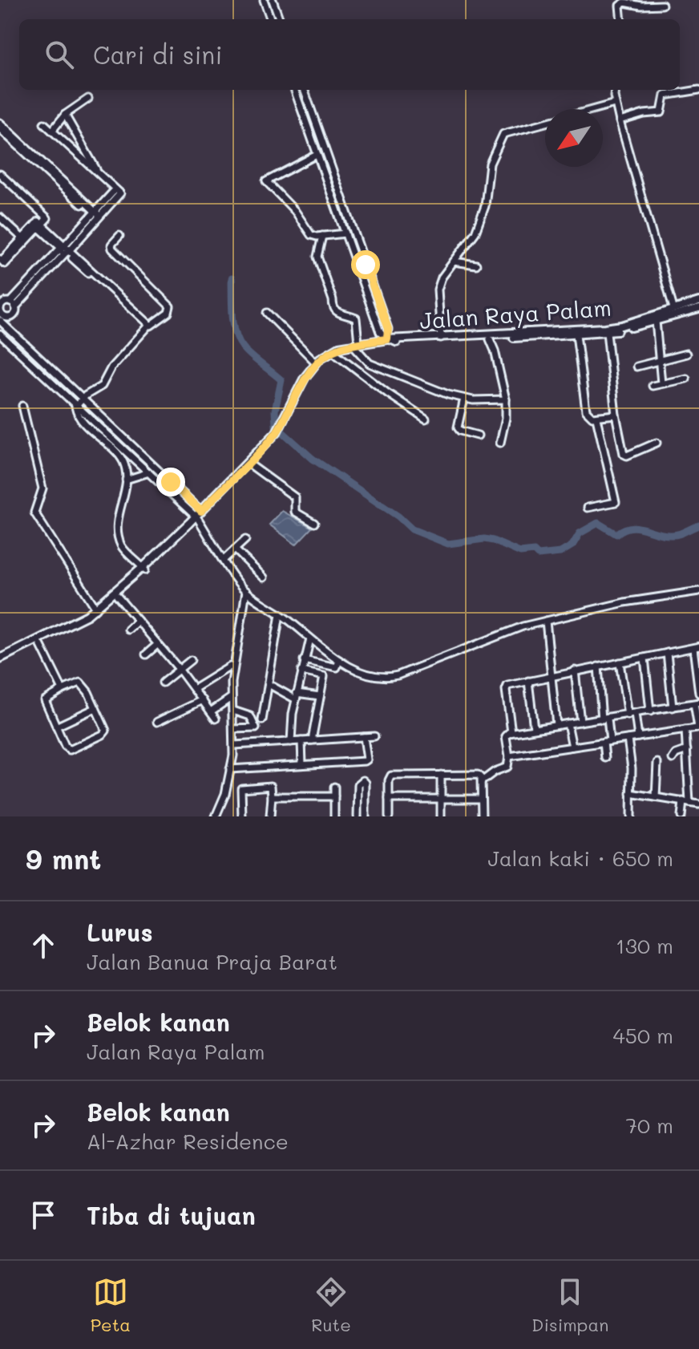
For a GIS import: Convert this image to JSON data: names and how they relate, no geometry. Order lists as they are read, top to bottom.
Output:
{
  "streets": {
    "main road": ["Jalan Raya Palam"]
  },
  "north": "bottom left",
  "page": {
    "search": "Cari di sini",
    "heading": ["9 mnt", "Jalan kaki · 650 m"],
    "list": [
      ["Lurus", "Jalan Banua Praja Barat", "130 m"],
      ["Belok kanan", "Jalan Raya Palam", "450 m"],
      ["Belok kanan", "Al-Azhar Residence", "70 m"],
      "Tiba di tujuan"
    ],
    "nav": ["Peta", "Rute", "Disimpan"]
  }
}
